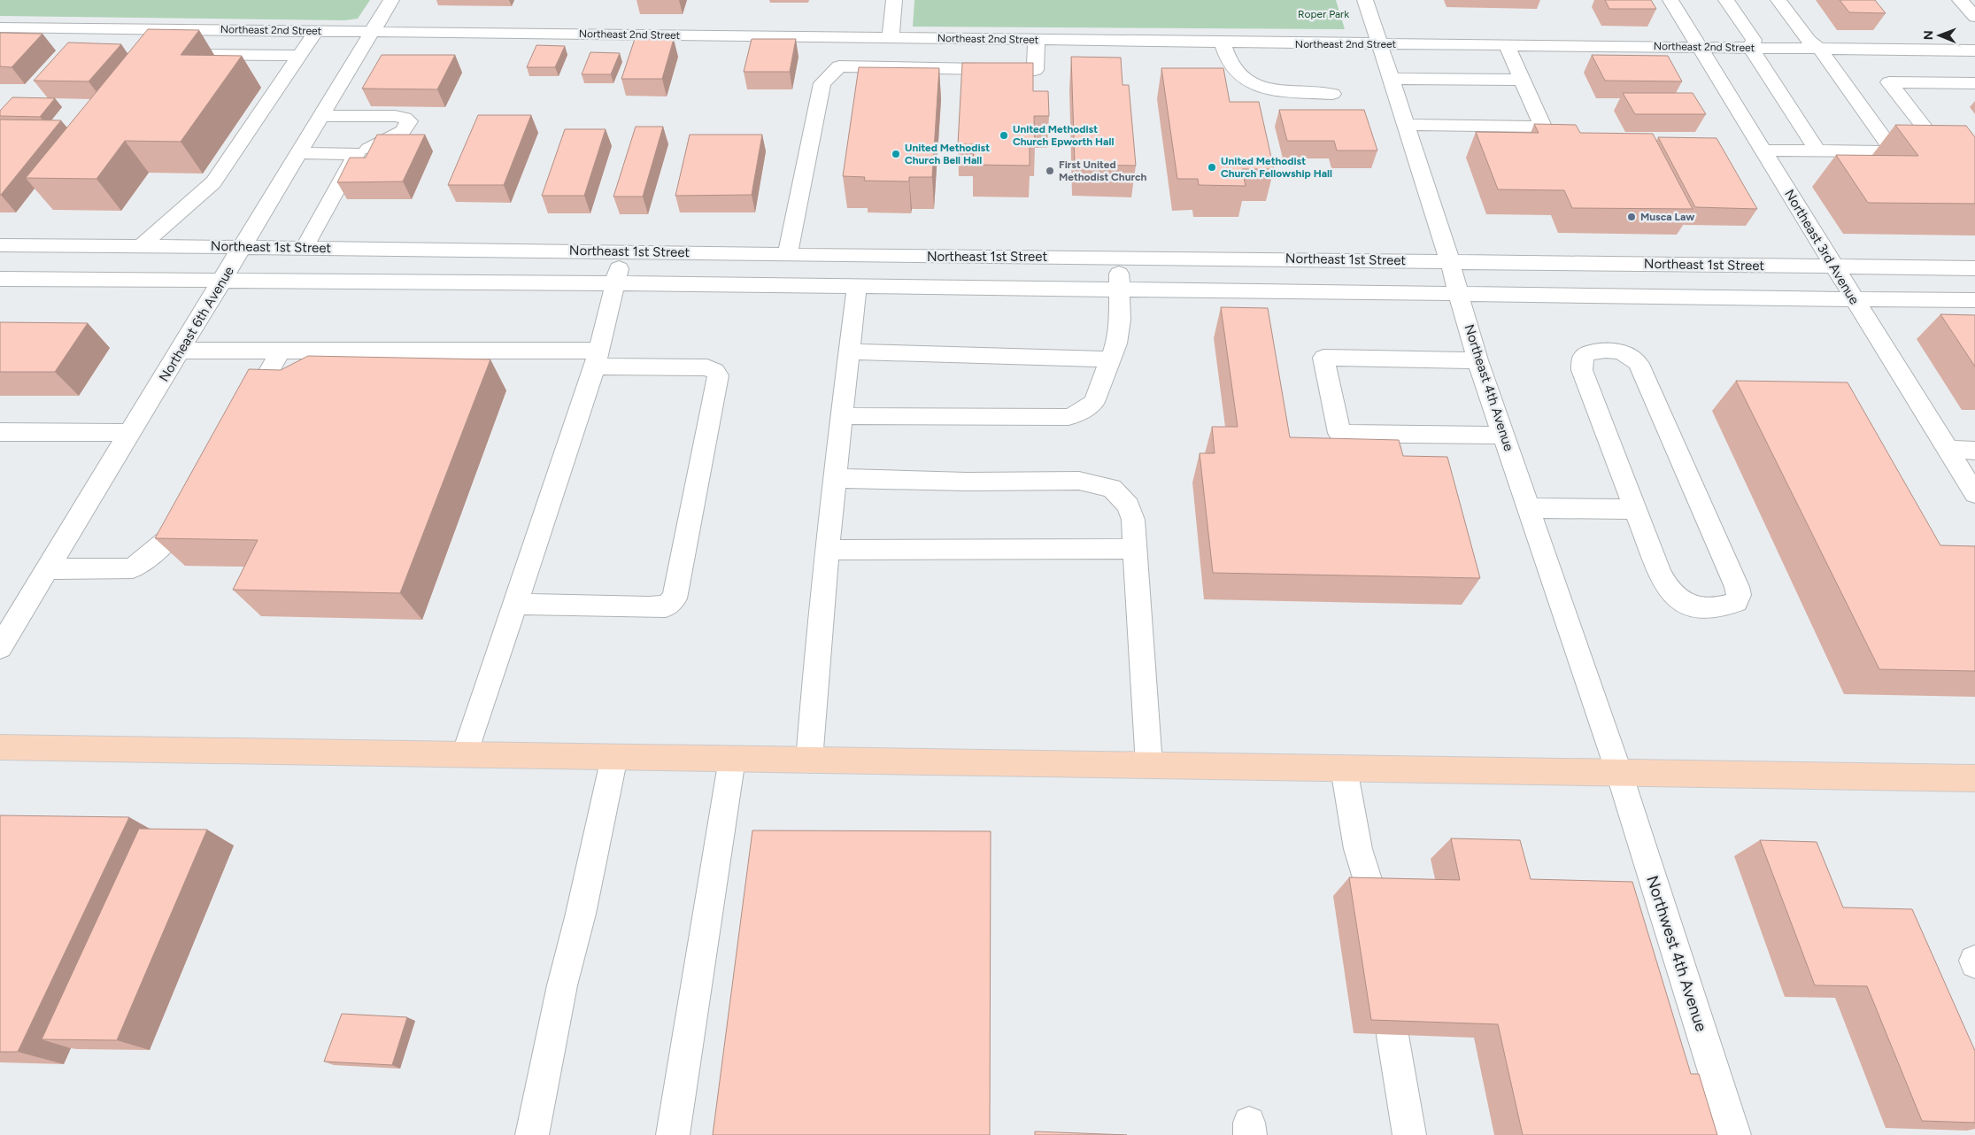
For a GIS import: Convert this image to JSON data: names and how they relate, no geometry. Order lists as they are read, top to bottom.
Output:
{
  "streets": {
    "street": [
      "Northeast 2nd Street",
      "Northeast 1st Street",
      "Northeast 3rd Avenue",
      "Northeast 6th Avenue",
      "Northeast 4th Avenue",
      "Northwest 4th Avenue"
    ]
  },
  "crossings": [
    ["Northeast 2nd Street", "Northeast 3rd Avenue"],
    ["Northeast 2nd Street", "Northeast 6th Avenue"],
    ["Northeast 2nd Street", "Northeast 4th Avenue"],
    ["Northeast 1st Street", "Northeast 3rd Avenue"],
    ["Northeast 1st Street", "Northeast 6th Avenue"],
    ["Northeast 1st Street", "Northeast 4th Avenue"],
    ["Northeast 4th Avenue", "Northwest 4th Avenue"]
  ],
  "parks": ["Roper Park"],
  "places": [
    "United Methodist Church Epworth Hall",
    "United Methodist Church Bell Hall",
    "United Methodist Church Fellowship Hall",
    "First United Methodist Church",
    "Musca Law"
  ],
  "north": "left"
}
